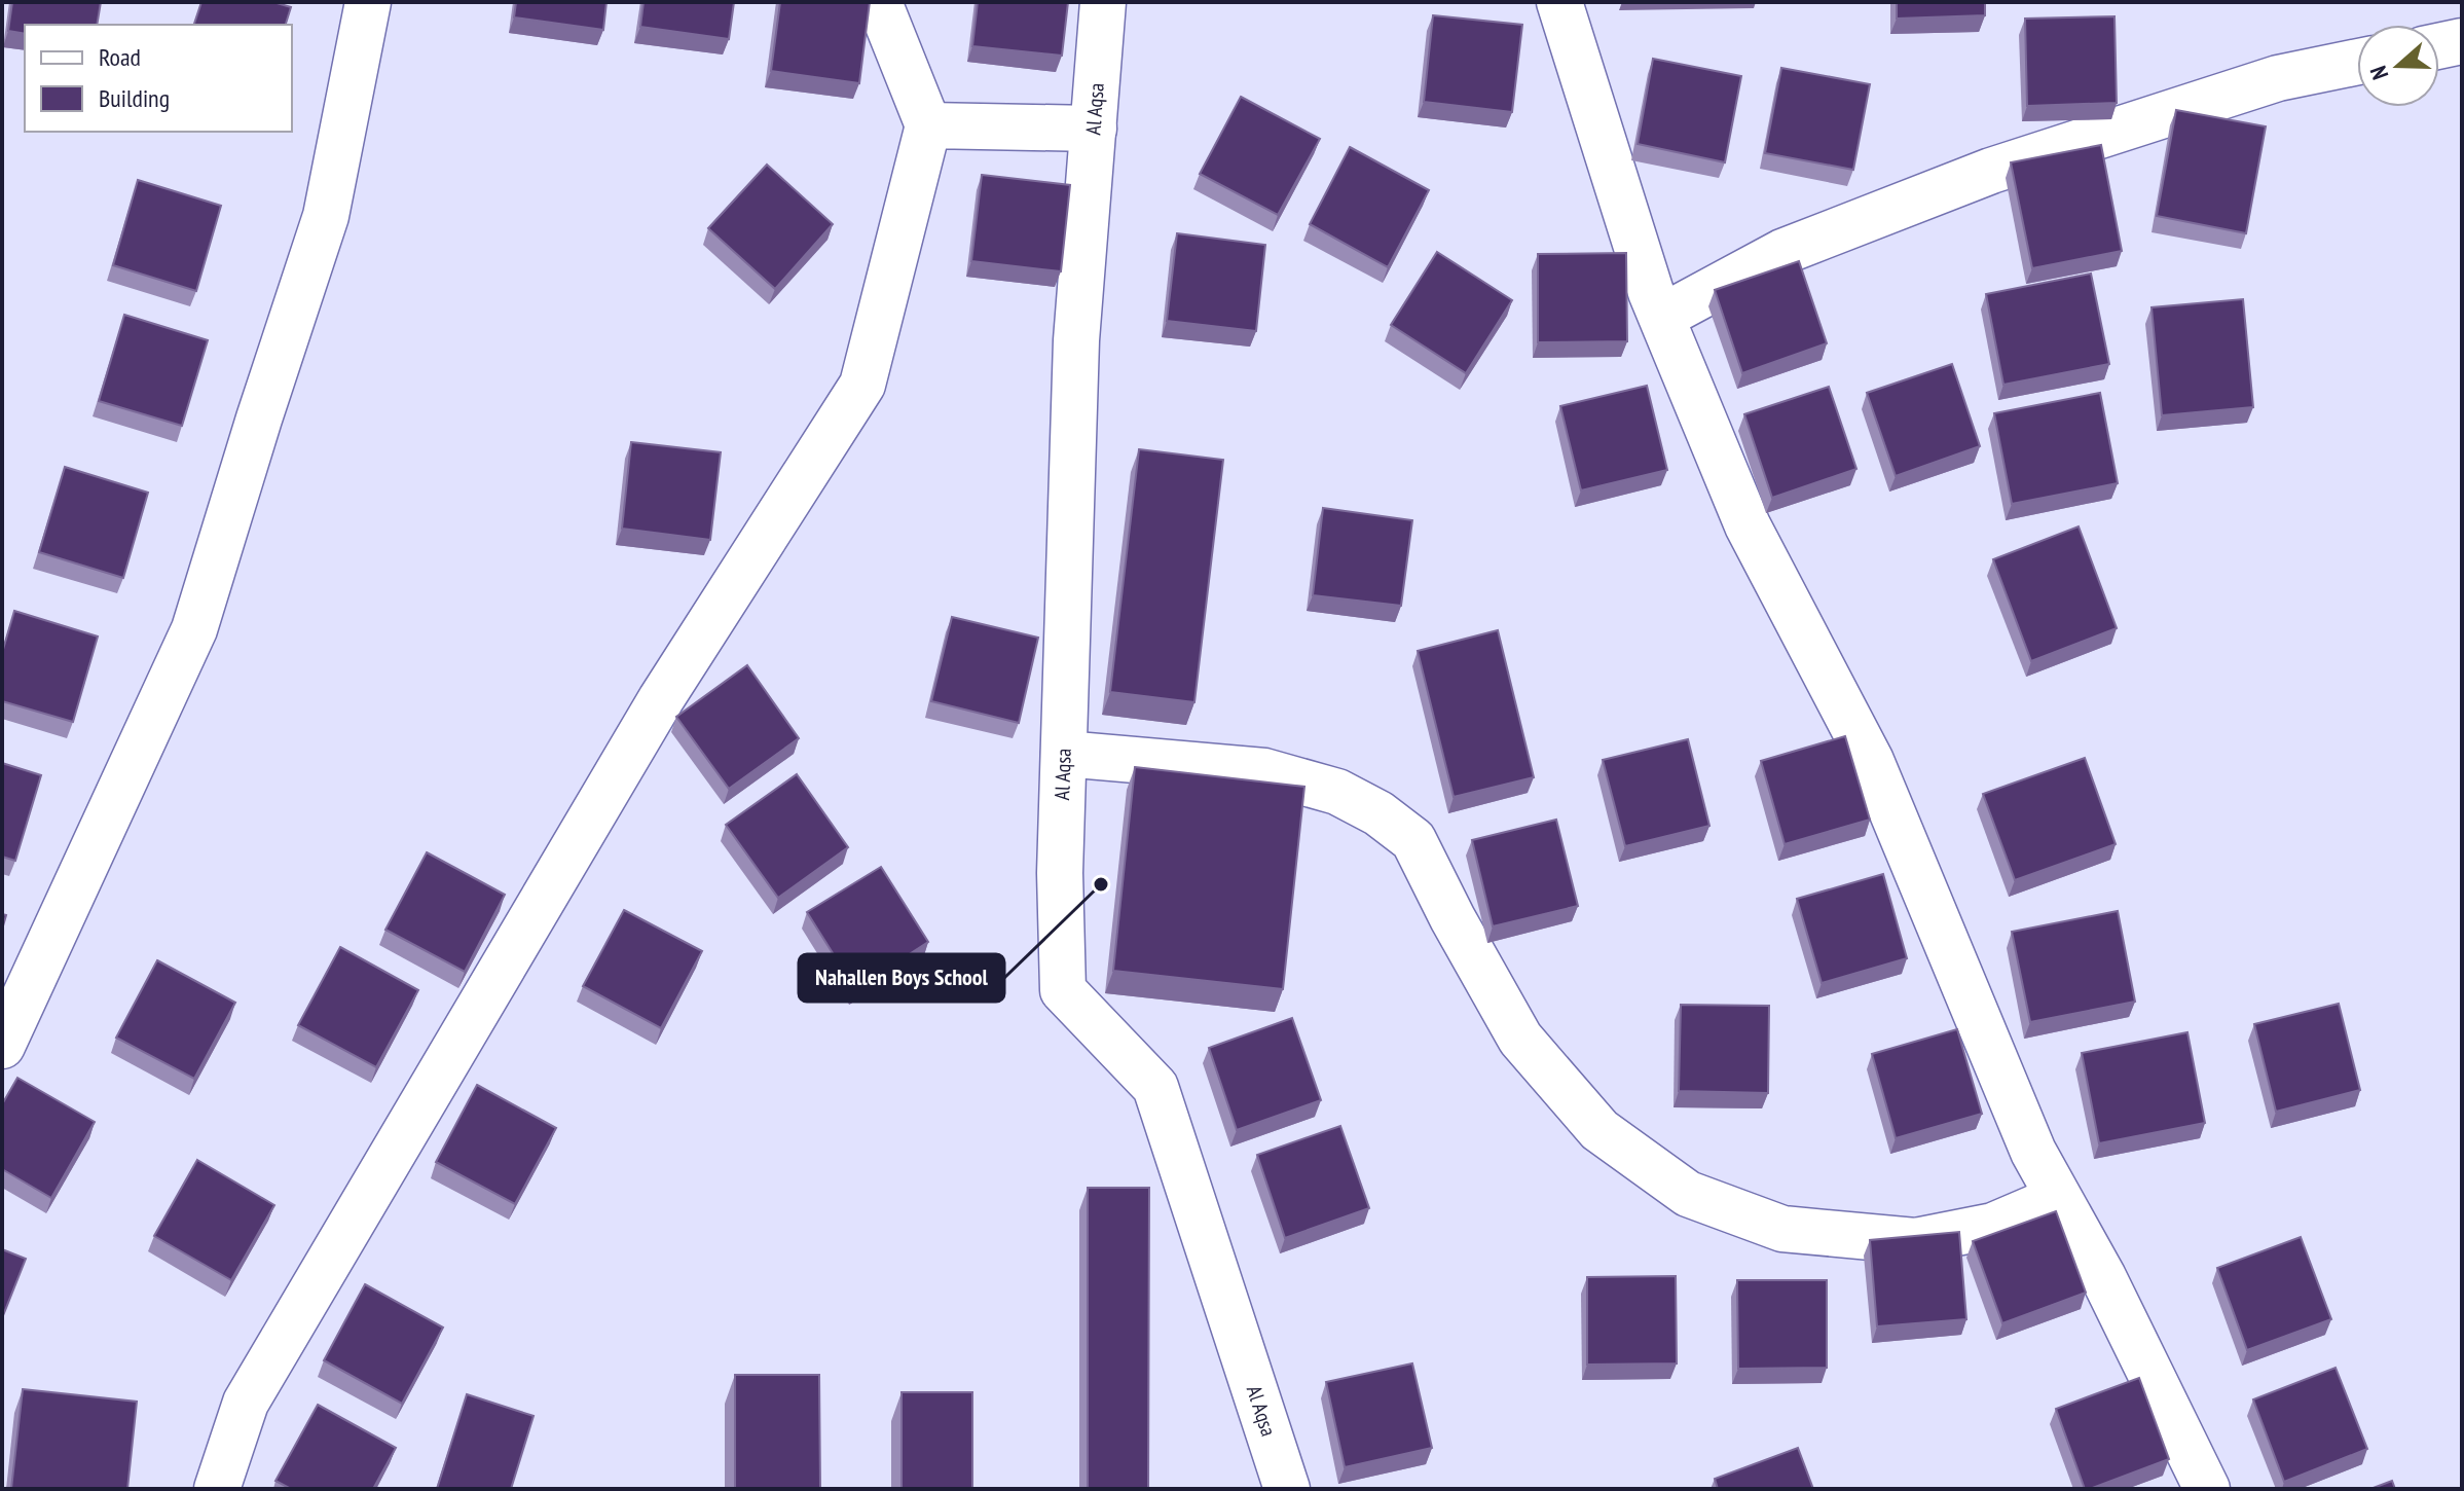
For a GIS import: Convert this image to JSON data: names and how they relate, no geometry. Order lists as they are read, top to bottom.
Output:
{
  "streets": {
    "street": ["Al Aqsa"]
  },
  "places": ["Nahallen Boys School"],
  "legend": ["Road", "Building"],
  "north": "left"
}
